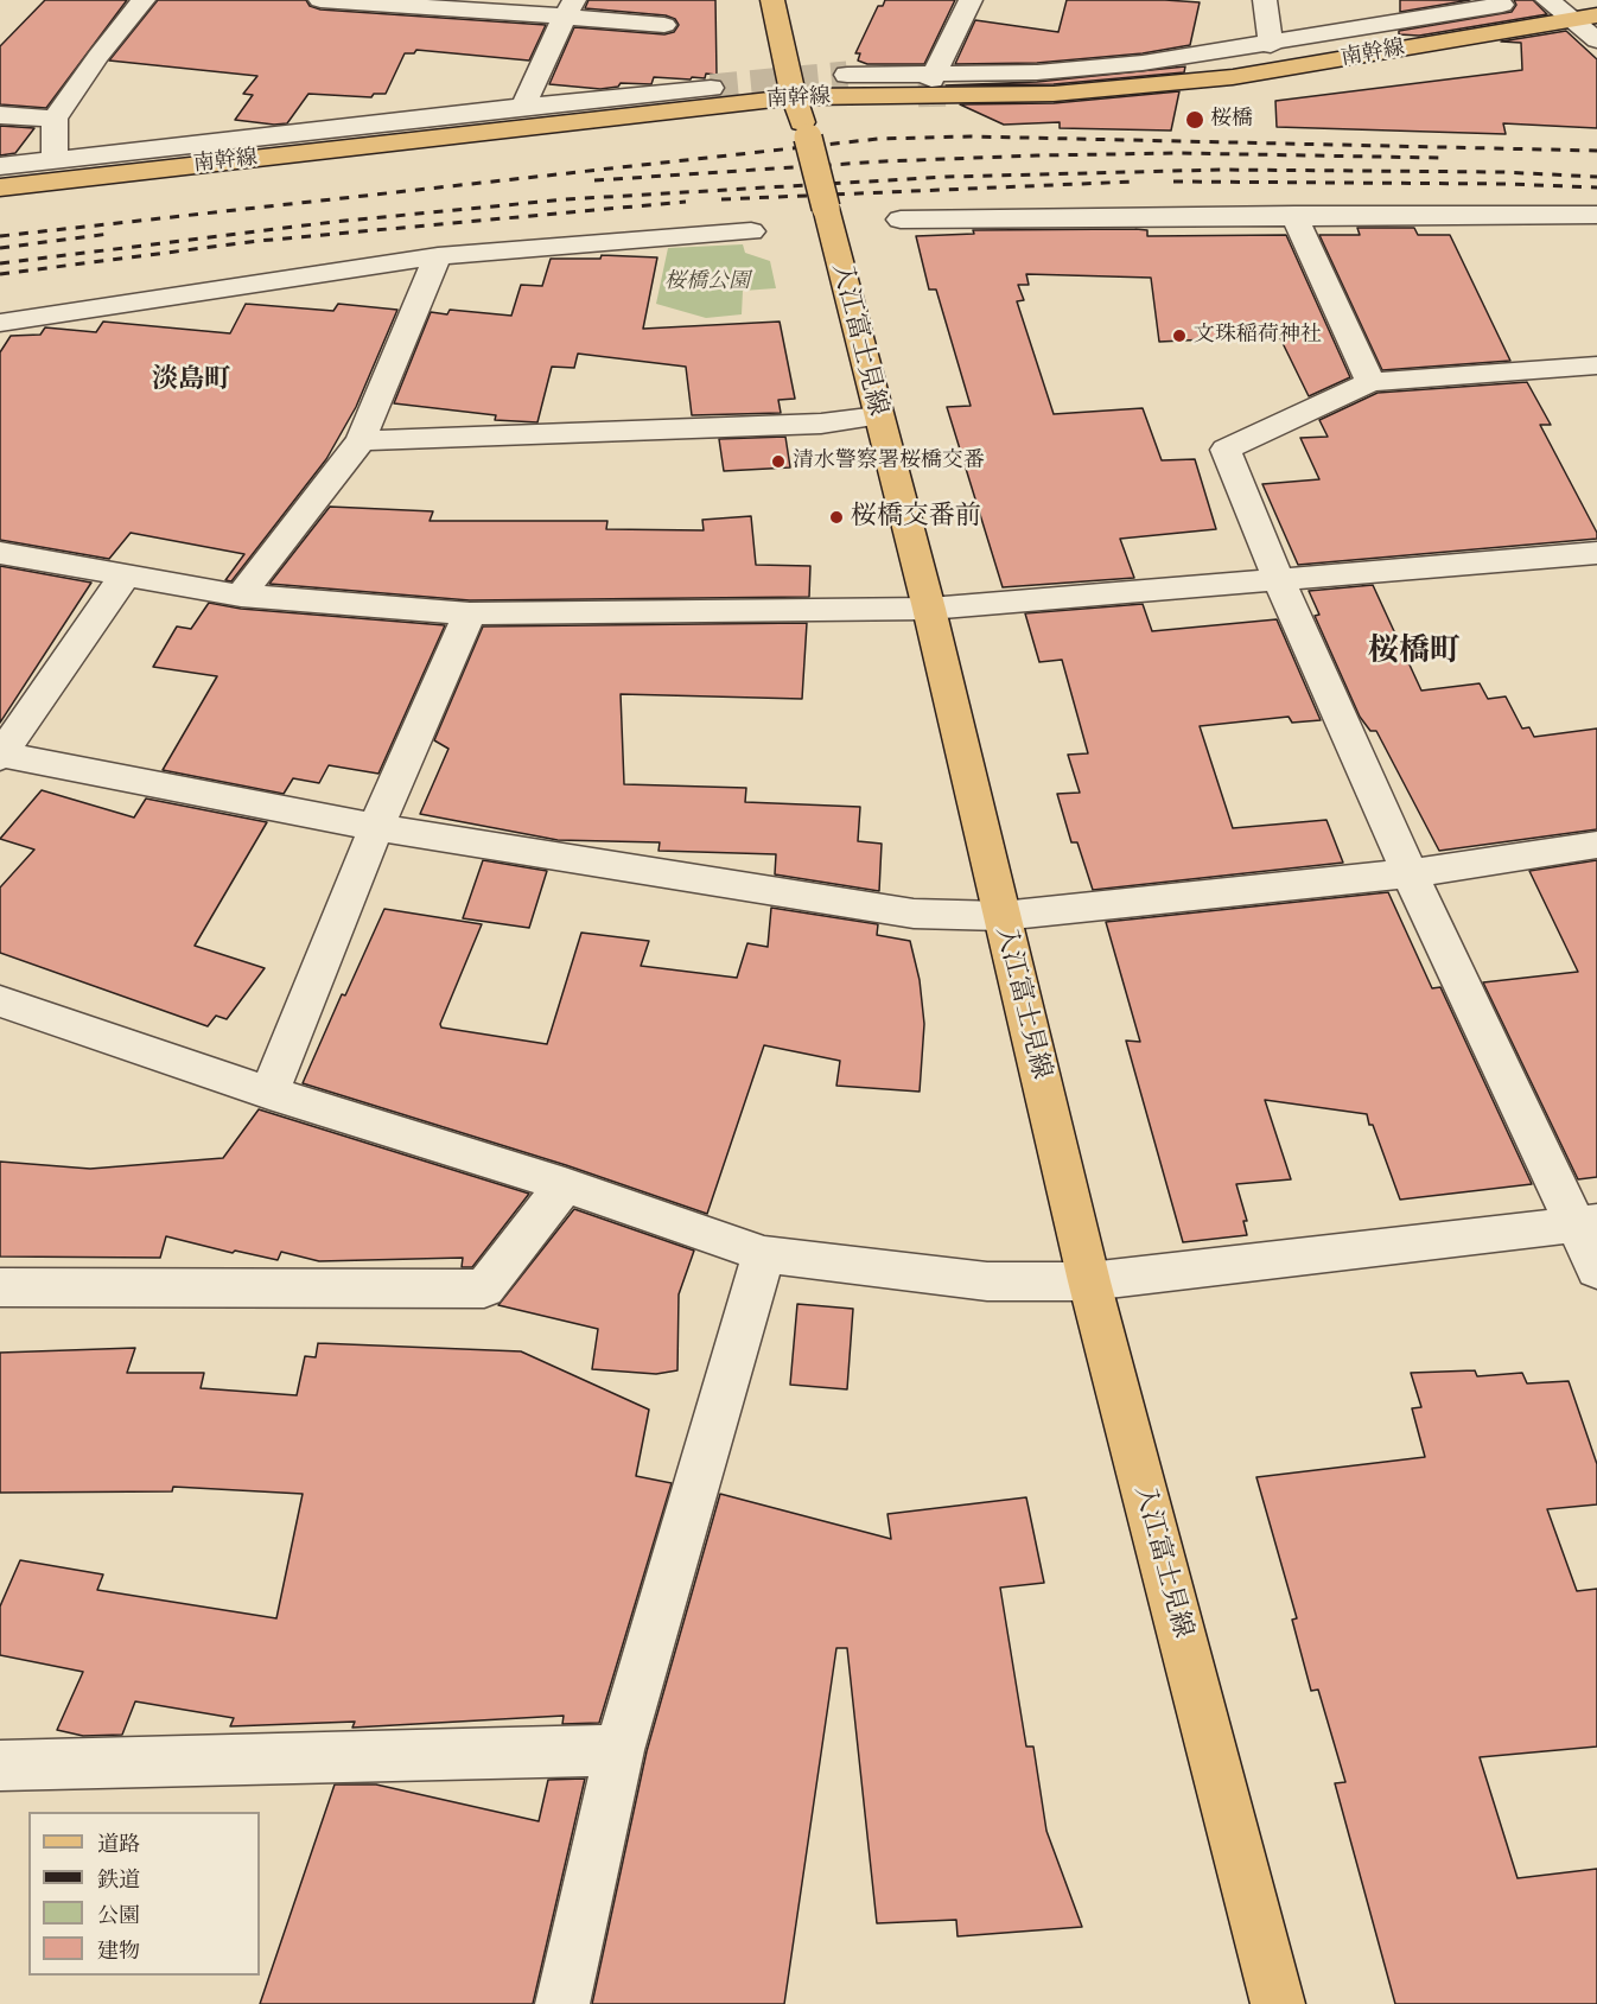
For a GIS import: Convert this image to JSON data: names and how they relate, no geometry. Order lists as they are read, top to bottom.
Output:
{
  "streets": {
    "main road": ["南幹線", "入江富士見線"]
  },
  "crossings": [
    ["南幹線", "入江富士見線"]
  ],
  "districts": ["淡島町", "桜橋町"],
  "parks": ["桜橋公園"],
  "places": [
    "桜橋",
    "文珠稲荷神社",
    "清水警察署桜橋交番",
    "桜橋交番前"
  ],
  "legend": [
    "道路",
    "鉄道",
    "公園",
    "建物"
  ]
}
